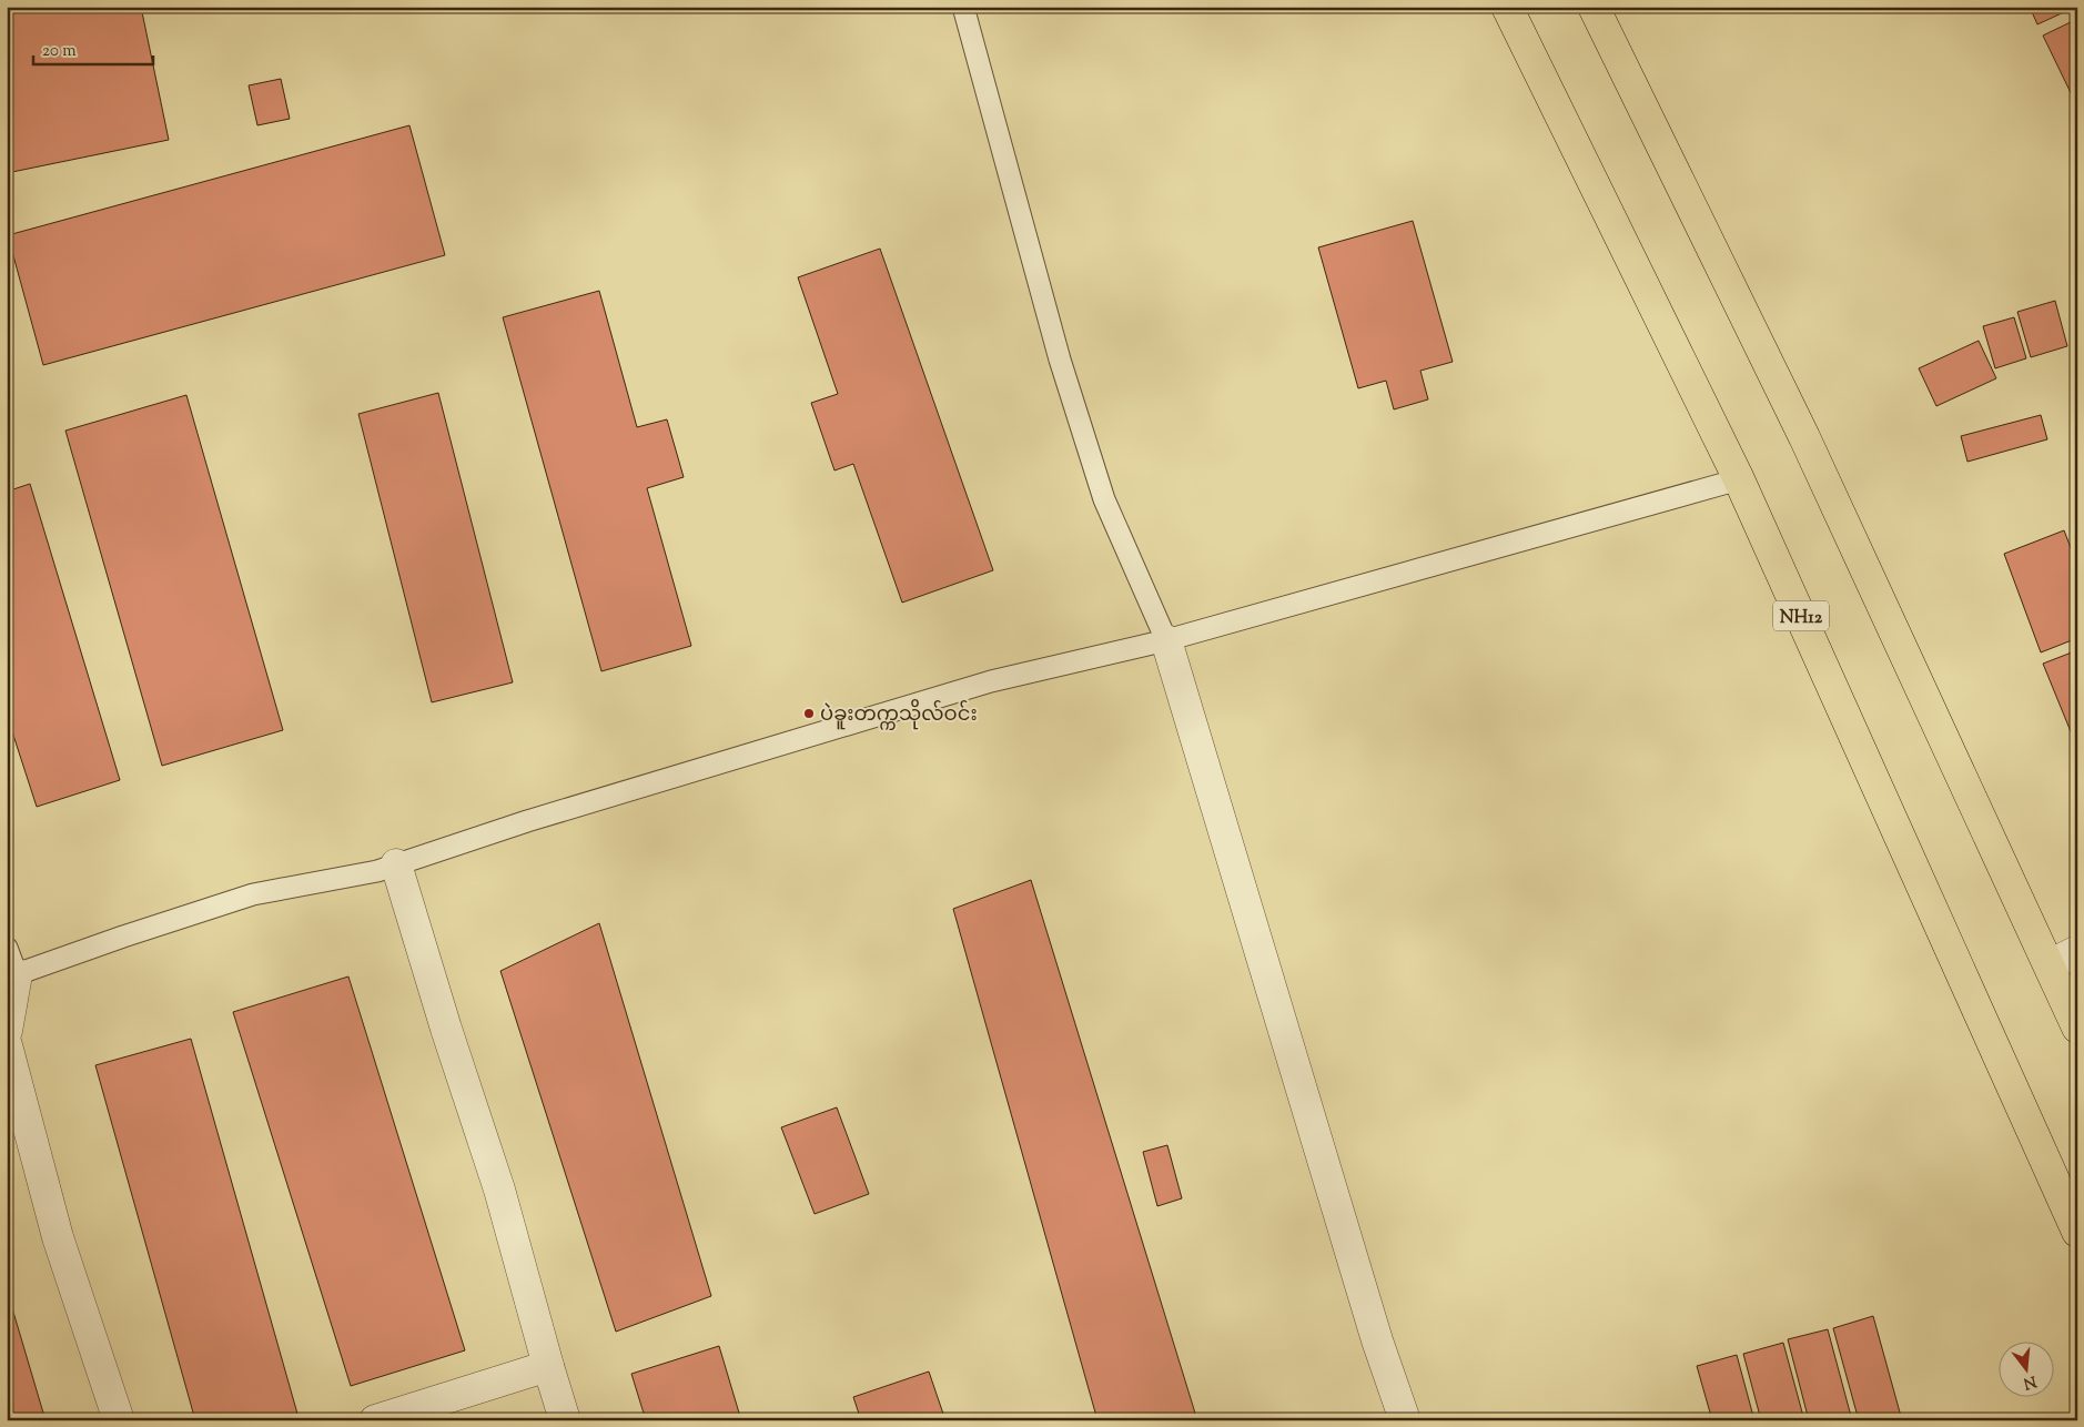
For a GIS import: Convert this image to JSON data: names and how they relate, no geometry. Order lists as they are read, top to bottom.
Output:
{
  "streets": {
    "highway": ["NH12"]
  },
  "places": ["ပဲခူးတက္ကသိုလ်ဝင်း"],
  "scale_bar": "20 m",
  "north": "bottom"
}
